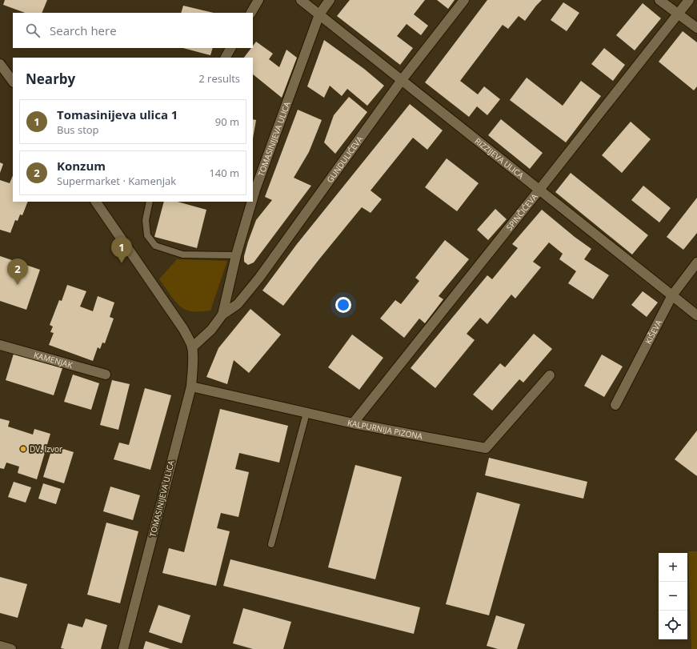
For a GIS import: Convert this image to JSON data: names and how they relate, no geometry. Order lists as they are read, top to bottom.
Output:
{
  "streets": {
    "street": [
      "TOMASINIJEVA ULICA",
      "RIZZIJEVA ULICA",
      "GUNDULIĆEVA",
      "SPINČIĆEVA",
      "KIŠEVA",
      "KAMENJAK",
      "KALPURNIJA PIZONA"
    ]
  },
  "crossings": [
    ["TOMASINIJEVA ULICA", "RIZZIJEVA ULICA"],
    ["TOMASINIJEVA ULICA", "GUNDULIĆEVA"],
    ["TOMASINIJEVA ULICA", "KALPURNIJA PIZONA"],
    ["RIZZIJEVA ULICA", "GUNDULIĆEVA"],
    ["RIZZIJEVA ULICA", "SPINČIĆEVA"],
    ["RIZZIJEVA ULICA", "KIŠEVA"],
    ["SPINČIĆEVA", "KALPURNIJA PIZONA"]
  ],
  "places": ["DV. Izvor"],
  "page": {
    "search": "Search here",
    "heading": ["Nearby", "2 results"],
    "list": [
      {
        "mark": "1",
        "name": "Tomasinijeva ulica 1",
        "note": "Bus stop",
        "value": "90 m"
      },
      {
        "mark": "2",
        "name": "Konzum",
        "note": "Supermarket · Kamenjak",
        "value": "140 m"
      }
    ],
    "pins": ["1", "2"],
    "map_buttons": ["+", "−"]
  }
}
